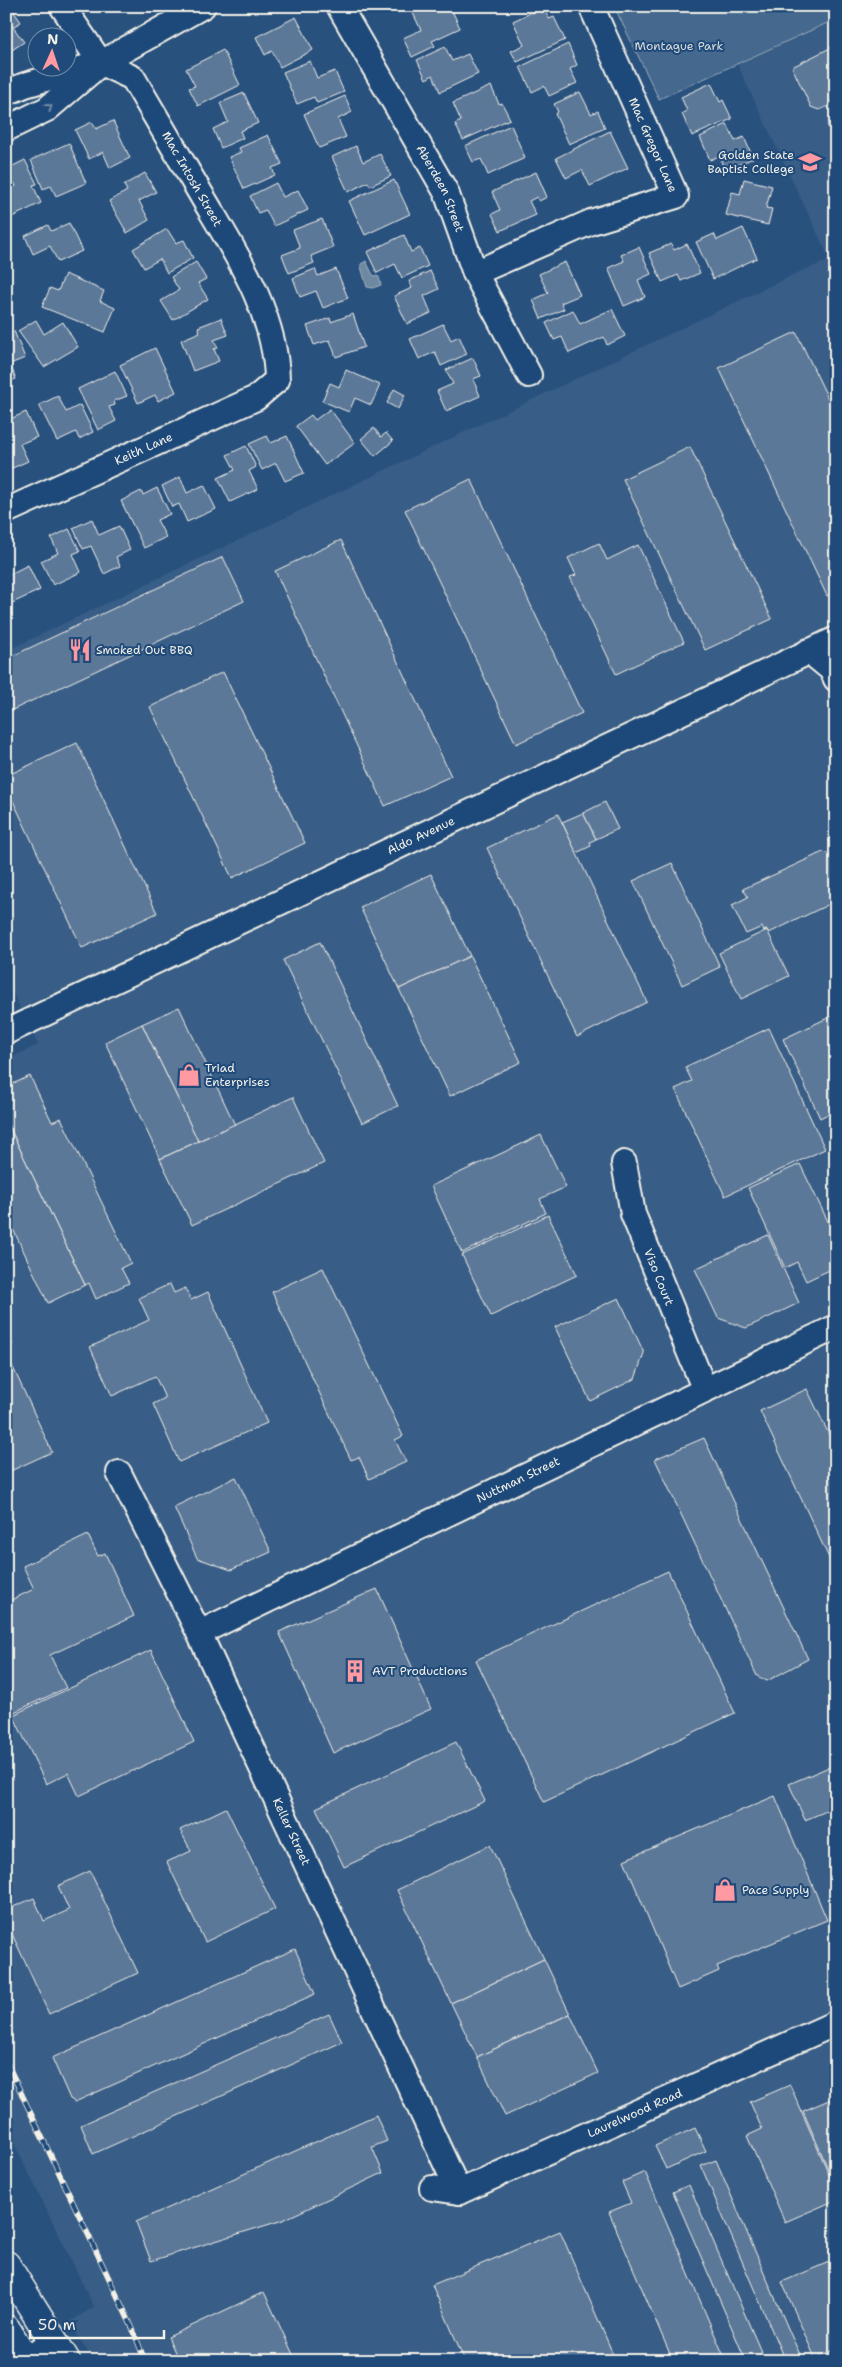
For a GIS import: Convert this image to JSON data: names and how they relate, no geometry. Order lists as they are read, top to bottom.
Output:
{
  "streets": {
    "street": [
      "Mac Gregor Lane",
      "Mac Intosh Street",
      "Aberdeen Street",
      "Keith Lane",
      "Aldo Avenue",
      "Viso Court",
      "Nuttman Street",
      "Keller Street",
      "Laurelwood Road"
    ]
  },
  "crossings": [
    ["Mac Gregor Lane", "Aberdeen Street"],
    ["Mac Intosh Street", "Keith Lane"],
    ["Viso Court", "Nuttman Street"],
    ["Nuttman Street", "Keller Street"],
    ["Keller Street", "Laurelwood Road"]
  ],
  "parks": ["Montague Park"],
  "places": {
    "school or university": ["Golden State Baptist College"],
    "restaurant": ["Smoked Out BBQ"],
    "shop": ["Triad Enterprises", "Pace Supply"],
    "building": ["AVT Productions"]
  },
  "scale_bar": "50 m",
  "north": "top"
}
